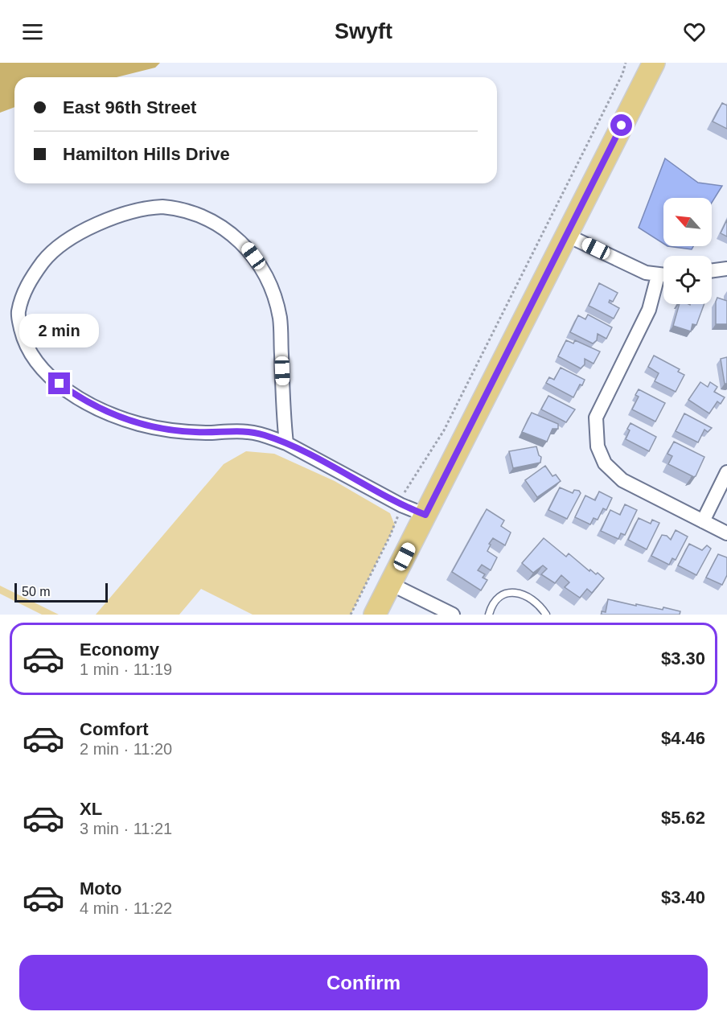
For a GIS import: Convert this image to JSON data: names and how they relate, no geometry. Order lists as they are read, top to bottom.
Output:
{
  "scale_bar": "50 m",
  "north": "top left",
  "page": {
    "header": "Swyft",
    "banner": ["East 96th Street", "Hamilton Hills Drive"],
    "bubble": "2 min",
    "scale": "50 m",
    "list": [
      {
        "name": "Economy",
        "note": "1 min · 11:19",
        "value": "$3.30"
      },
      {
        "name": "Comfort",
        "note": "2 min · 11:20",
        "value": "$4.46"
      },
      {
        "name": "XL",
        "note": "3 min · 11:21",
        "value": "$5.62"
      },
      {
        "name": "Moto",
        "note": "4 min · 11:22",
        "value": "$3.40"
      }
    ],
    "buttons": "Confirm"
  }
}
